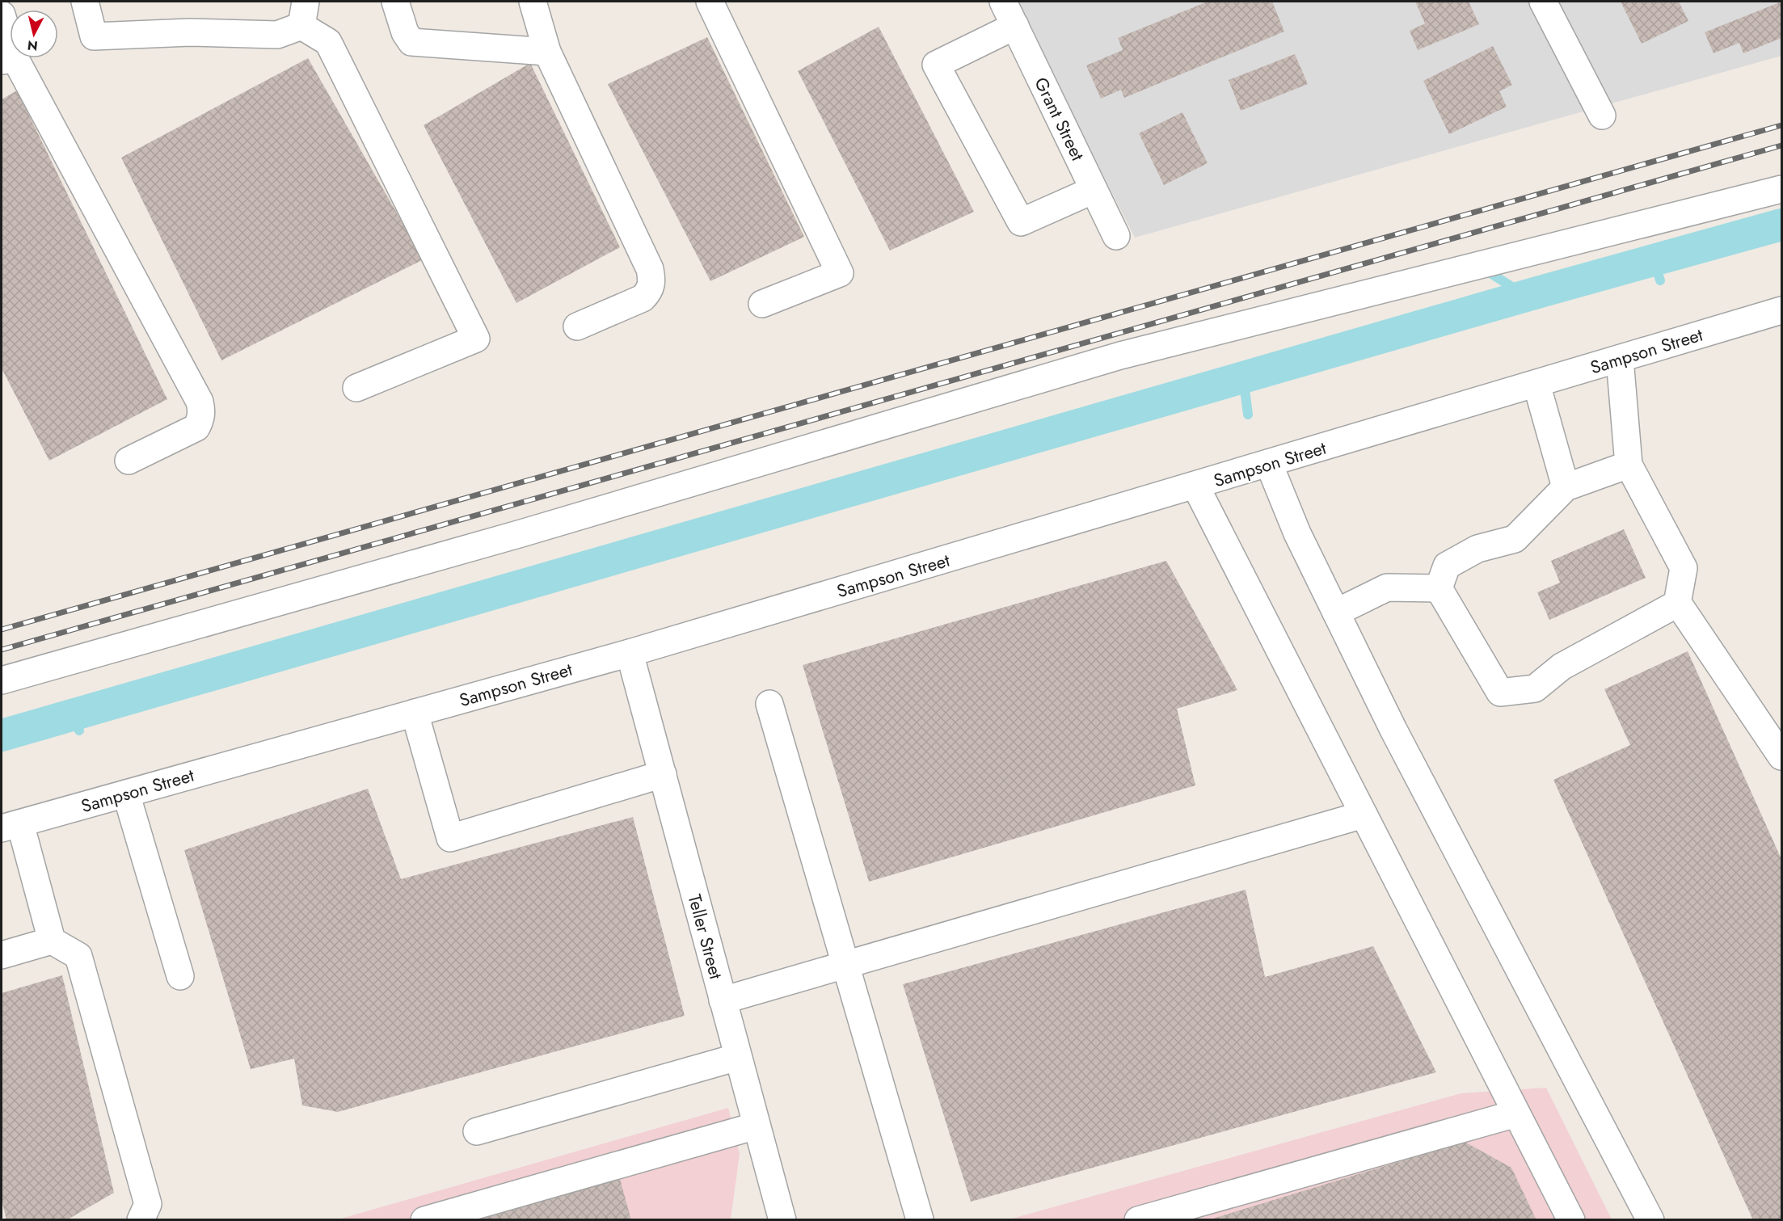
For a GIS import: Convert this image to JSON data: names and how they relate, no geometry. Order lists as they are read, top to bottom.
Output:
{
  "streets": {
    "street": ["Grant Street", "Sampson Street", "Teller Street"]
  },
  "crossings": [
    ["Sampson Street", "Teller Street"]
  ],
  "north": "bottom"
}
